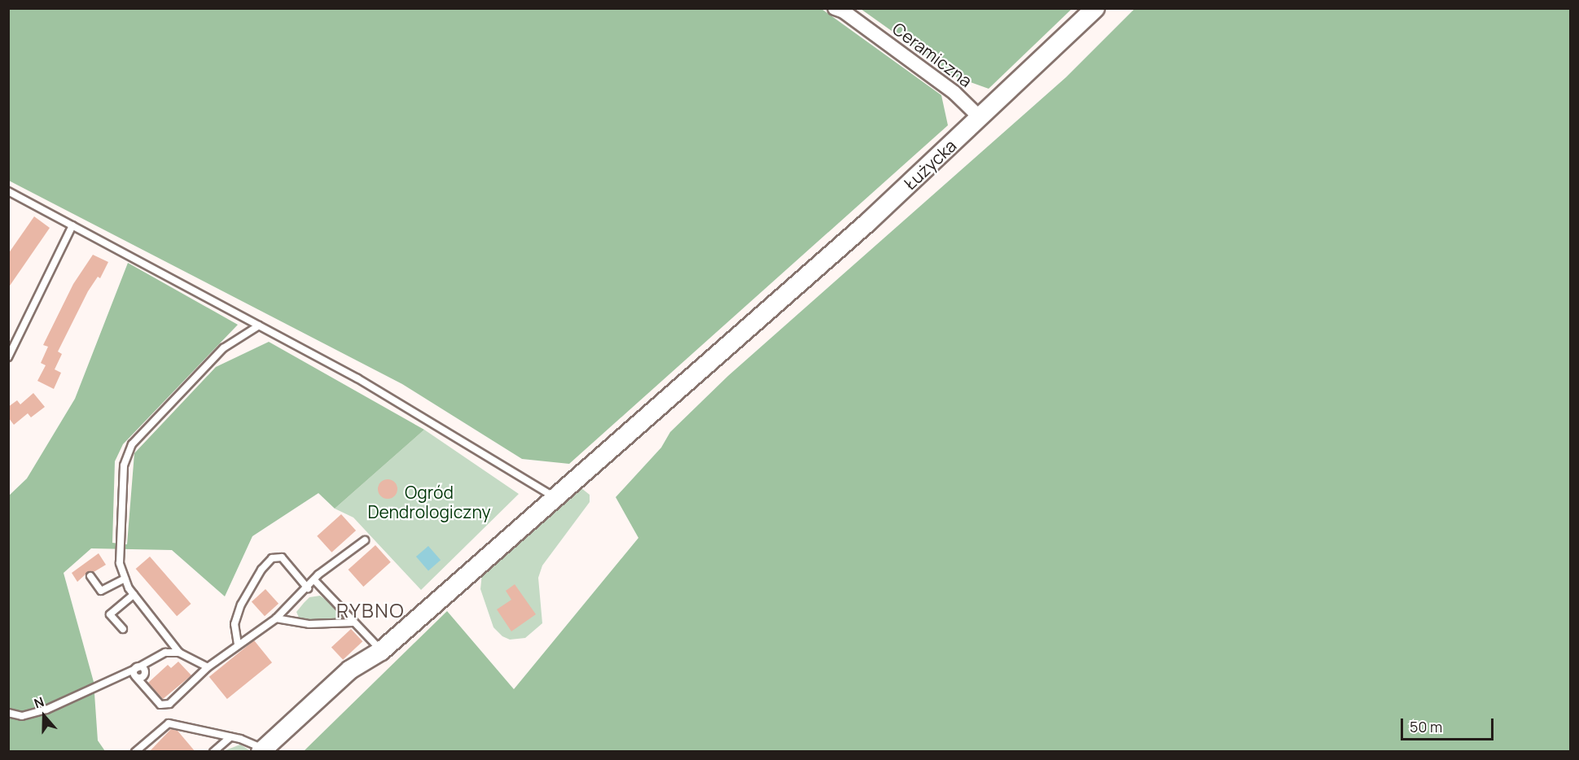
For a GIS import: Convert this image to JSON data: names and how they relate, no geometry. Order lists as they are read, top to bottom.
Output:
{
  "streets": {
    "main road": ["Łużycka"],
    "street": ["Ceramiczna"]
  },
  "crossings": [
    ["Ceramiczna", "Łużycka"]
  ],
  "districts": ["RYBNO"],
  "parks": ["Ogród Dendrologiczny"],
  "scale_bar": "50 m",
  "north": "top"
}
